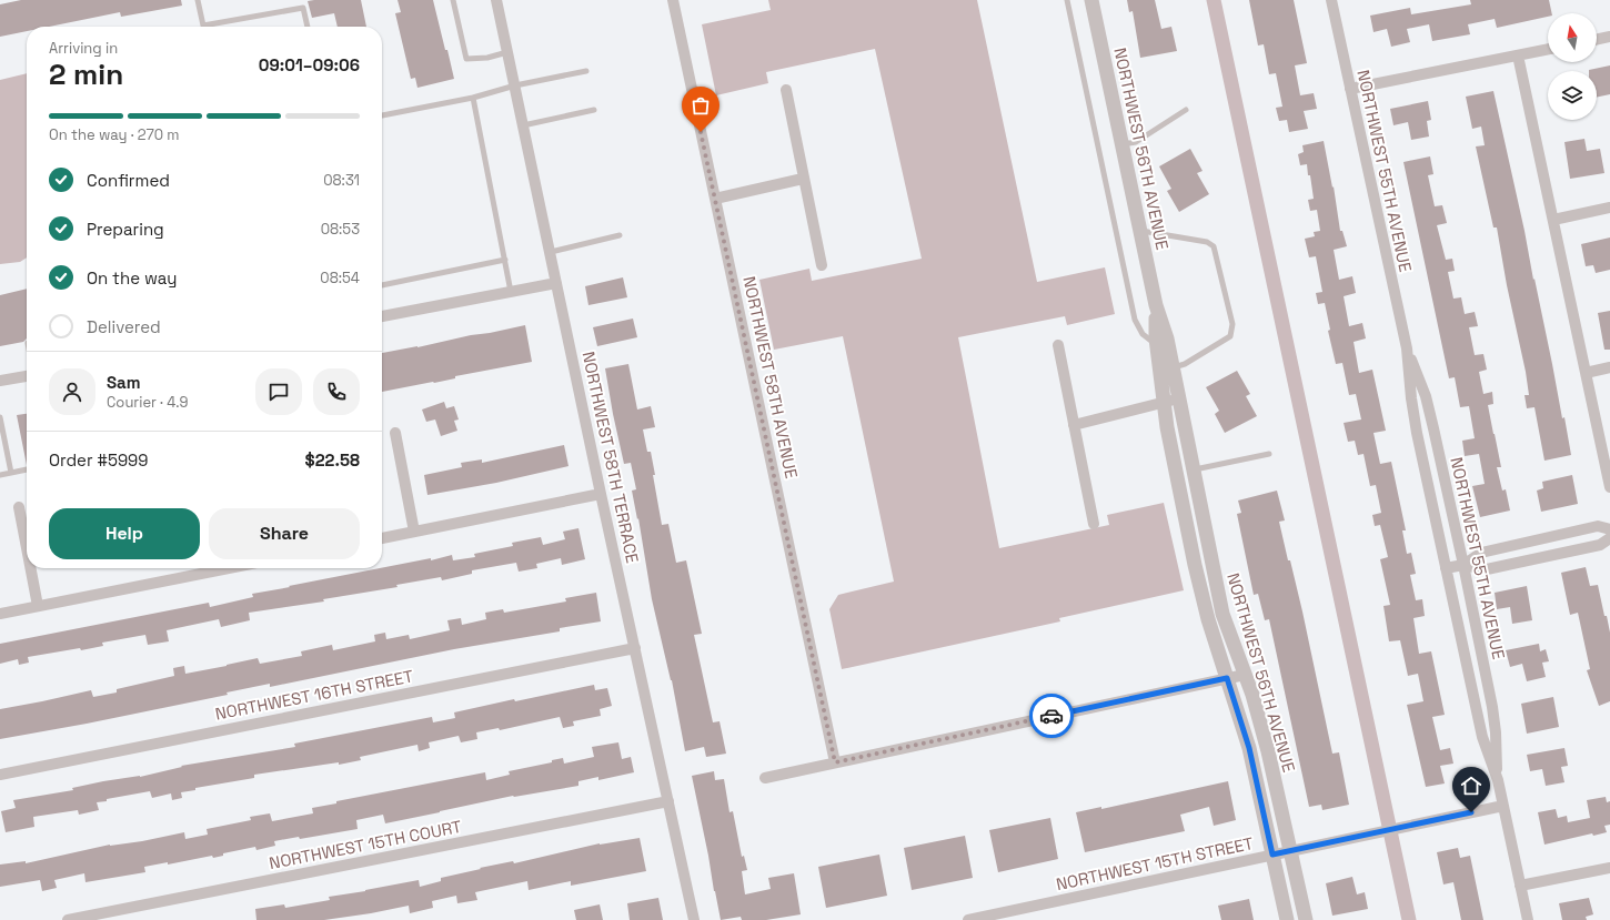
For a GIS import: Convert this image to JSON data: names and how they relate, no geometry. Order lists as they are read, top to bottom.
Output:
{
  "streets": {
    "street": [
      "NORTHWEST 56TH AVENUE",
      "NORTHWEST 55TH AVENUE",
      "NORTHWEST 58TH AVENUE",
      "NORTHWEST 58TH TERRACE",
      "NORTHWEST 16TH STREET",
      "NORTHWEST 15TH COURT",
      "NORTHWEST 15TH STREET"
    ]
  },
  "crossings": [
    ["NORTHWEST 56TH AVENUE", "NORTHWEST 15TH STREET"],
    ["NORTHWEST 55TH AVENUE", "NORTHWEST 15TH STREET"],
    ["NORTHWEST 58TH TERRACE", "NORTHWEST 16TH STREET"],
    ["NORTHWEST 58TH TERRACE", "NORTHWEST 15TH COURT"]
  ],
  "north": "top",
  "page": {
    "heading": ["2 min", "Arriving in", "09:01–09:06"],
    "panel": [
      "Sam",
      "Courier · 4.9",
      "Order #5999",
      "$22.58"
    ],
    "bar": "On the way · 270 m",
    "list": [
      ["Confirmed", "08:31"],
      ["Preparing", "08:53"],
      ["On the way", "08:54"],
      "Delivered"
    ],
    "buttons": ["Help", "Share"]
  }
}
